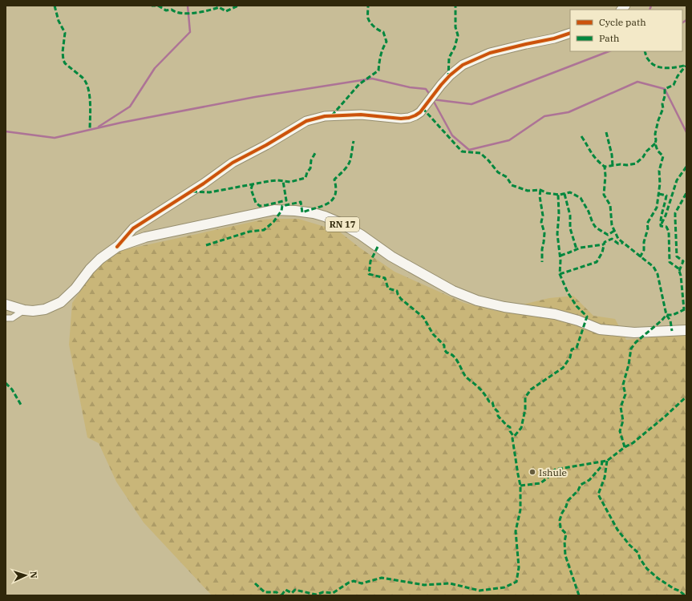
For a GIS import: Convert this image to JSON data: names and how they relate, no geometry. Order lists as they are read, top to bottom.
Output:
{
  "streets": {
    "main road": ["RN 17"]
  },
  "places": ["Ishule"],
  "legend": ["Cycle path", "Path"],
  "north": "right"
}
